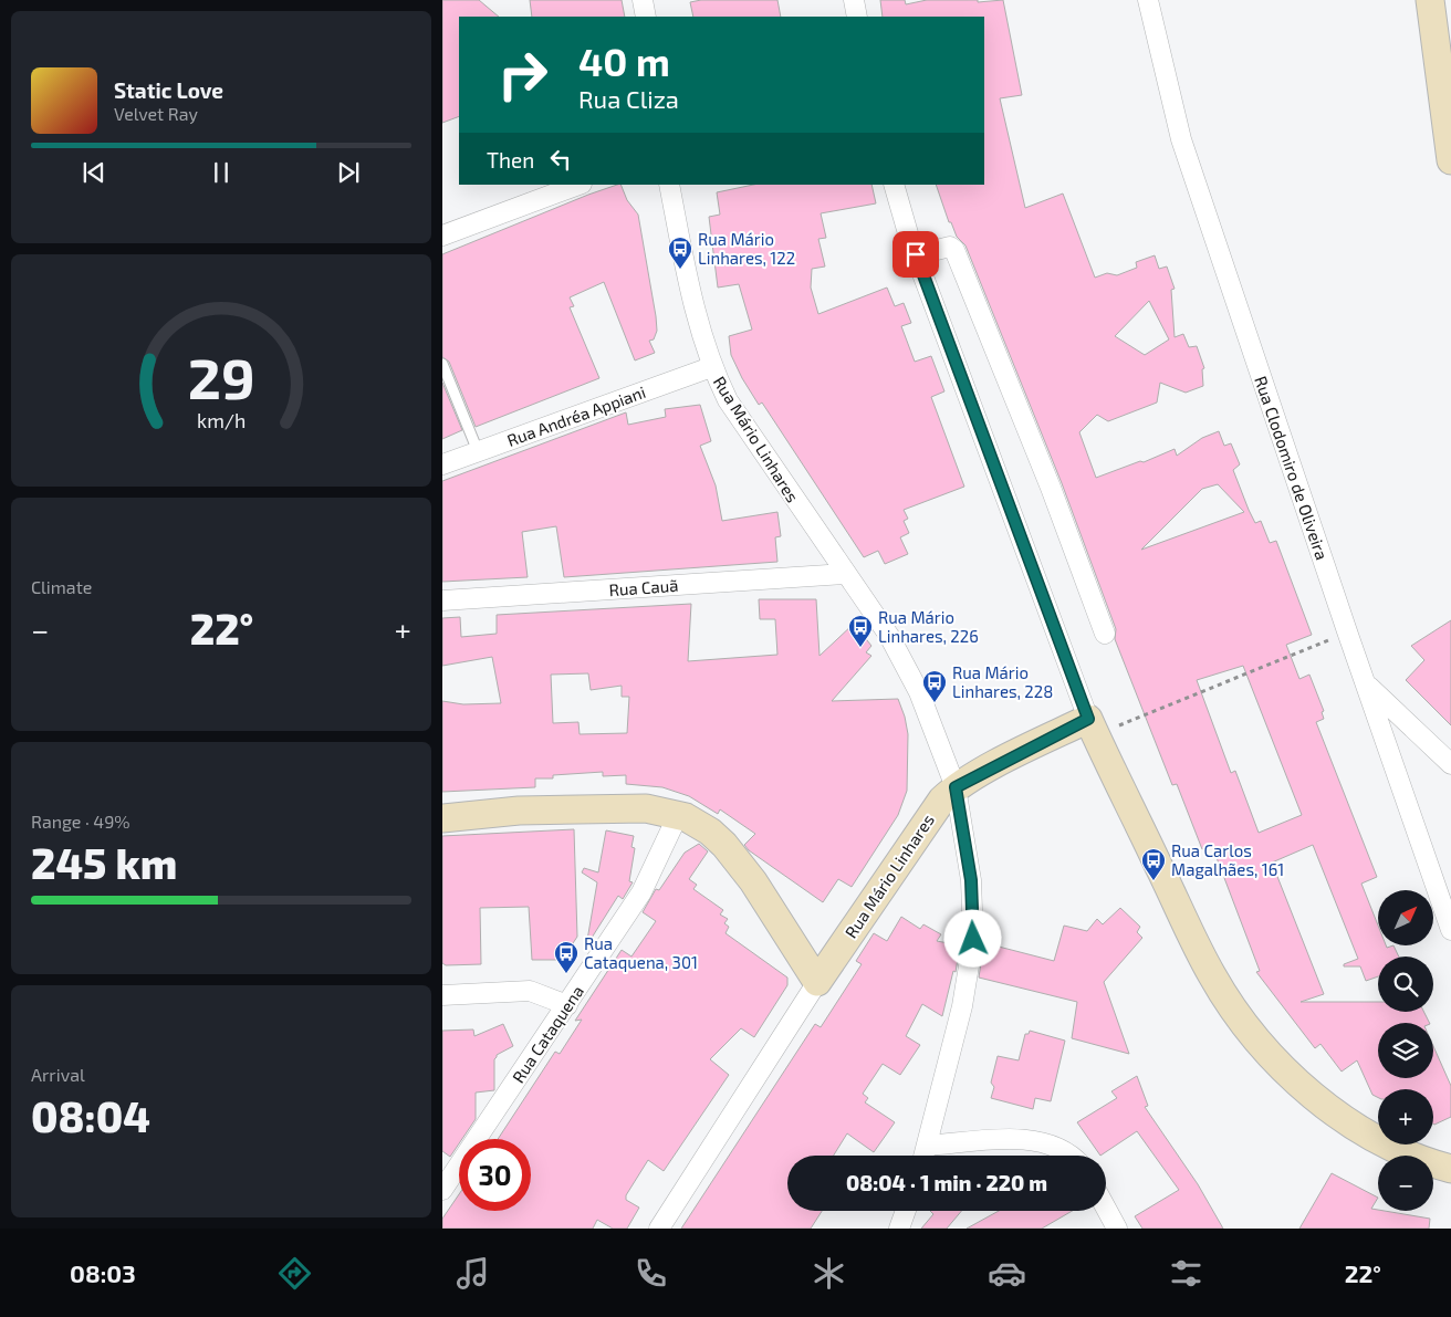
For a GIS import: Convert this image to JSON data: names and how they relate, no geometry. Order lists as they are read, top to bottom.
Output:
{
  "streets": {
    "street": [
      "Rua Andréa Appiani",
      "Rua Mário Linhares",
      "Rua Clodomiro de Oliveira",
      "Rua Cauã",
      "Rua Cataquena"
    ]
  },
  "crossings": [
    ["Rua Andréa Appiani", "Rua Mário Linhares"],
    ["Rua Mário Linhares", "Rua Cauã"]
  ],
  "places": {
    "bus stop": [
      "Rua Mário Linhares, 122",
      "Rua Mário Linhares, 226",
      "Rua Mário Linhares, 228",
      "Rua Carlos Magalhães, 161",
      "Rua Cataquena, 301"
    ]
  },
  "north": "top right",
  "page": {
    "turn": ["40 m", "Rua Cliza"],
    "song": ["Static Love", "Velvet Ray"],
    "then": "Then",
    "tile": [
      "Climate",
      ["Range · 49%", "245 km"],
      ["Arrival", "08:04"]
    ],
    "heat": ["−", "22°", "+"],
    "map_buttons": ["+", "−"],
    "limit": "30",
    "trip": "08:04 · 1 min · 220 m",
    "tabs": ["08:03", "22°"],
    "gauge": ["29", "km/h"]
  }
}
